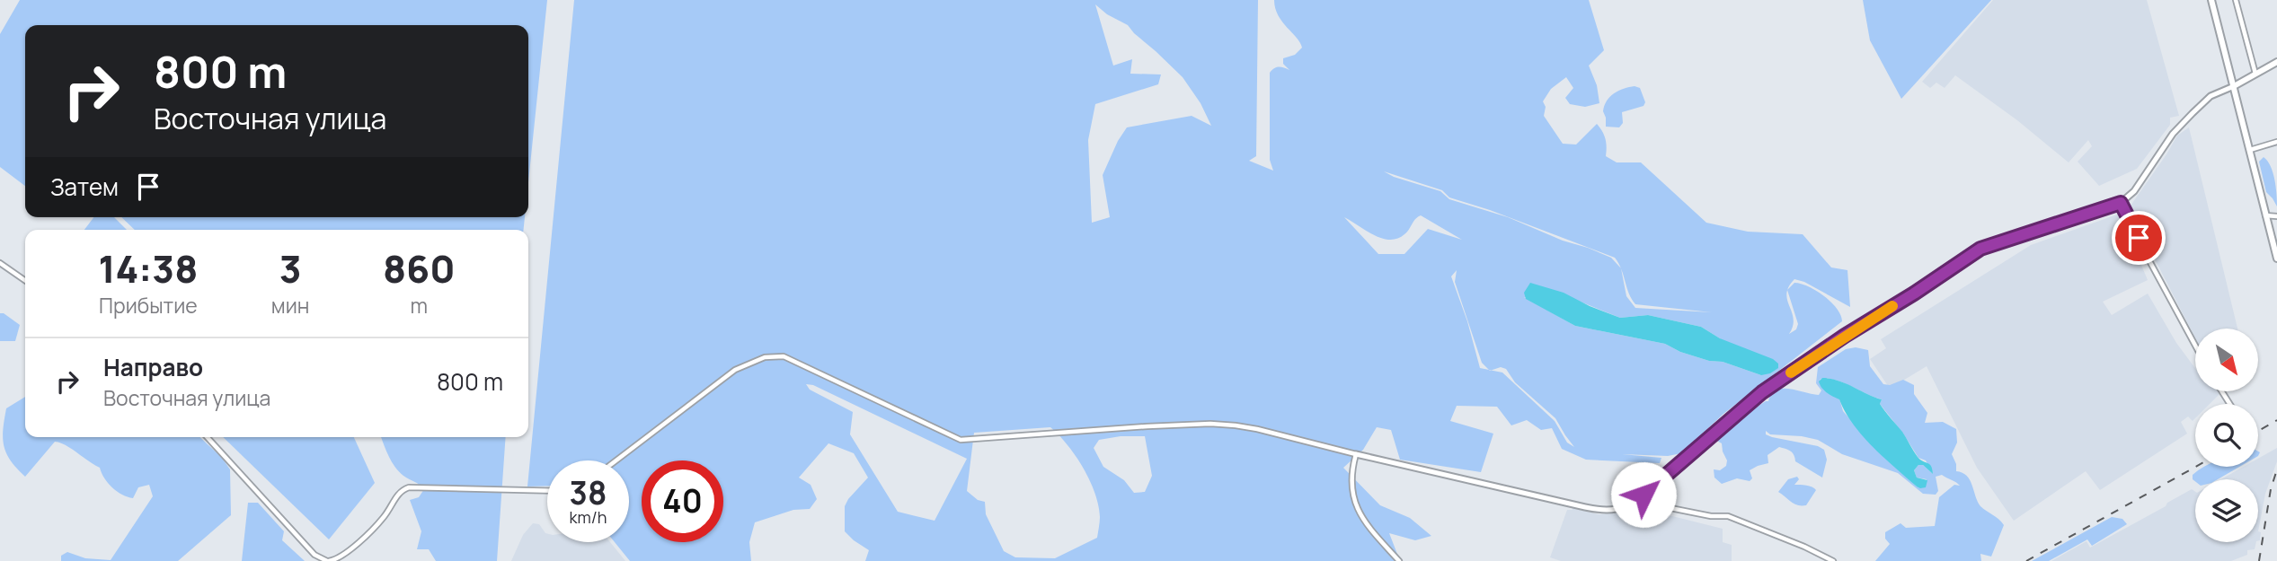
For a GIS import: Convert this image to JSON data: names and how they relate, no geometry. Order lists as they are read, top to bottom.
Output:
{
  "north": "bottom right",
  "page": {
    "turn": ["800 m", "Восточная улица"],
    "then": "Затем",
    "eta": [
      "14:38",
      "Прибытие",
      "3",
      "мин",
      "860",
      "m"
    ],
    "list": [
      {
        "name": "Направо",
        "note": "Восточная улица",
        "value": "800 m"
      }
    ],
    "speed": "38 km/h",
    "limit": "40"
  }
}
